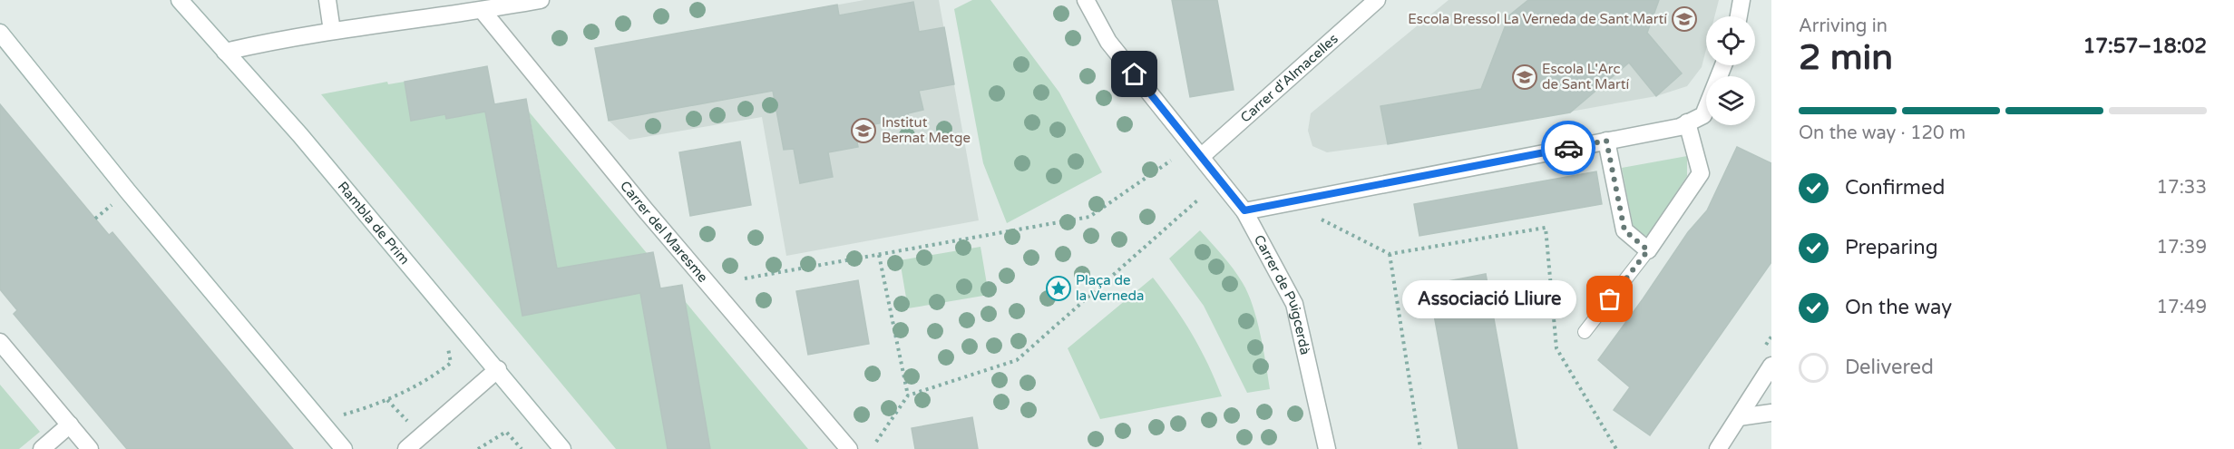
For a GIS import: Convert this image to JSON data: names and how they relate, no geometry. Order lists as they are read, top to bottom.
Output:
{
  "streets": {
    "street": [
      "Carrer d'Almacelles",
      "Rambla de Prim",
      "Carrer del Maresme",
      "Carrer de Puigcerdà"
    ]
  },
  "crossings": [
    ["Carrer d'Almacelles", "Carrer de Puigcerdà"]
  ],
  "places": {
    "school or university": ["Escola Bressol La Verneda de Sant Martí", "Escola L'Arc de Sant Martí", "Institut Bernat Metge"],
    "place": ["Plaça de la Verneda"],
    "other": ["Associació Lliure"]
  },
  "page": {
    "heading": ["2 min", "Arriving in", "17:57–18:02"],
    "bar": "On the way · 120 m",
    "list": [
      ["Confirmed", "17:33"],
      ["Preparing", "17:39"],
      ["On the way", "17:49"],
      "Delivered"
    ],
    "bubble": "Associació Lliure"
  }
}
